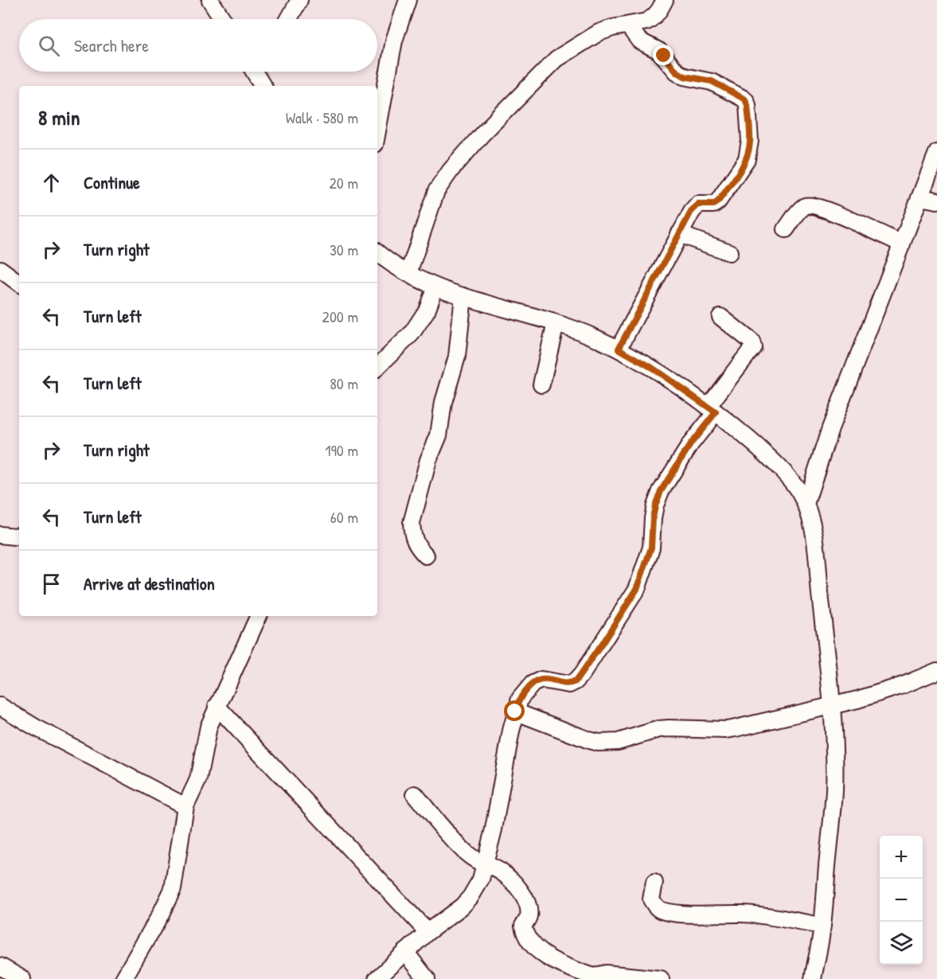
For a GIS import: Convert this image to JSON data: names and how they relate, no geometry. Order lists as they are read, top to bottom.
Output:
{
  "page": {
    "search": "Search here",
    "heading": ["8 min", "Walk · 580 m"],
    "list": [
      ["Continue", "20 m"],
      ["Turn right", "30 m"],
      ["Turn left", "200 m"],
      ["Turn left", "80 m"],
      ["Turn right", "190 m"],
      ["Turn left", "60 m"],
      "Arrive at destination"
    ],
    "map_buttons": ["+", "−"]
  }
}
